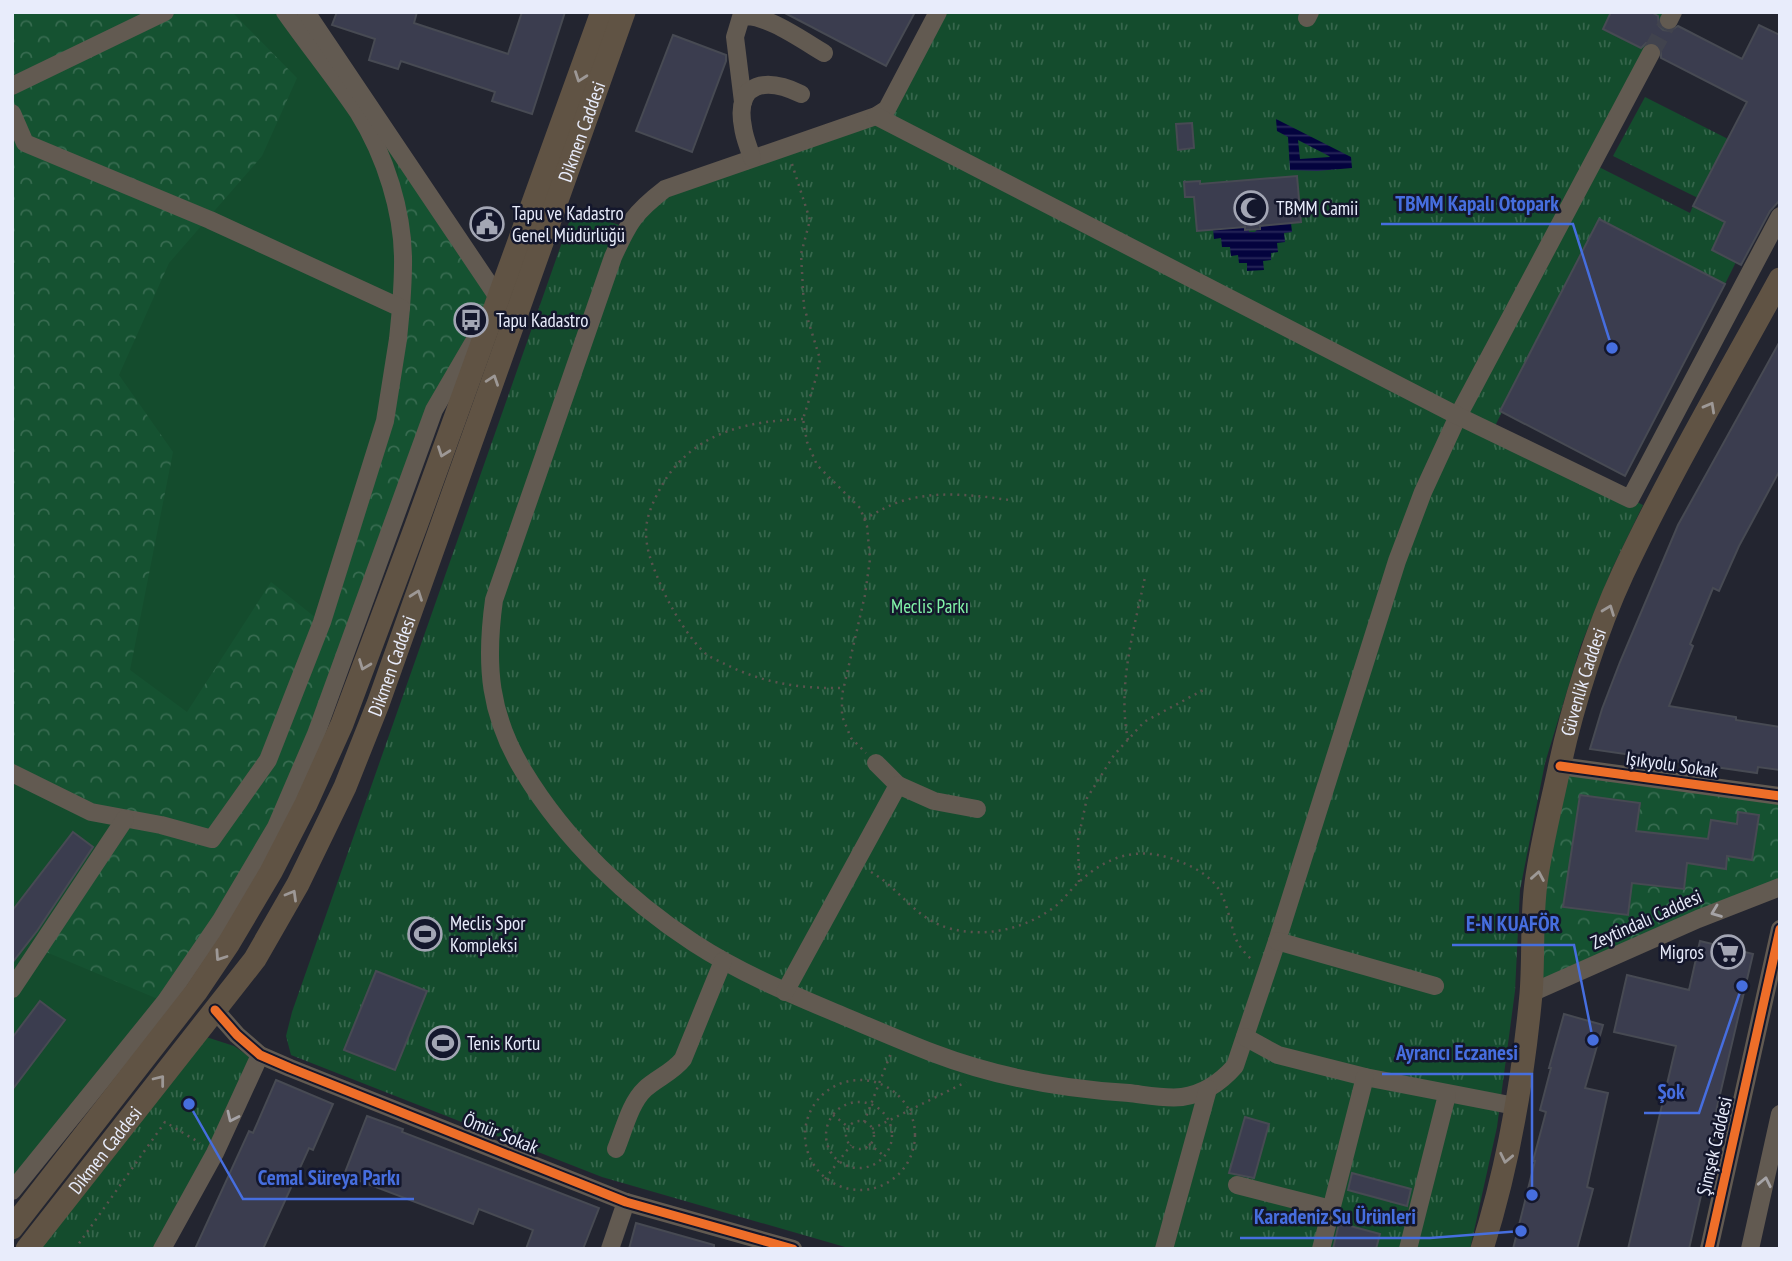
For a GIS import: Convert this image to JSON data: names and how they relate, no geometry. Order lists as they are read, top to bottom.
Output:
{
  "streets": {
    "main road": ["Dikmen Caddesi", "Güvenlik Caddesi"],
    "street": [
      "Işıkyolu Sokak",
      "Zeytindalı Caddesi",
      "Ömür Sokak",
      "Şimşek Caddesi"
    ]
  },
  "crossings": [
    ["Dikmen Caddesi", "Ömür Sokak"],
    ["Güvenlik Caddesi", "Işıkyolu Sokak"],
    ["Güvenlik Caddesi", "Zeytindalı Caddesi"]
  ],
  "one_way": ["Zeytindalı Caddesi"],
  "parks": ["Meclis Parkı"],
  "places": {
    "mosque": ["TBMM Camii"],
    "public building": ["Tapu ve Kadastro Genel Müdürlüğü"],
    "bus stop": ["Tapu Kadastro"],
    "other": [
      "TBMM Kapalı Otopark",
      "Şok",
      "E-N KUAFÖR",
      "Cemal Süreya Parkı",
      "Ayrancı Eczanesi",
      "Karadeniz Su Ürünleri"
    ],
    "sports": ["Meclis Spor Kompleksi", "Tenis Kortu"],
    "supermarket": ["Migros"]
  }
}
